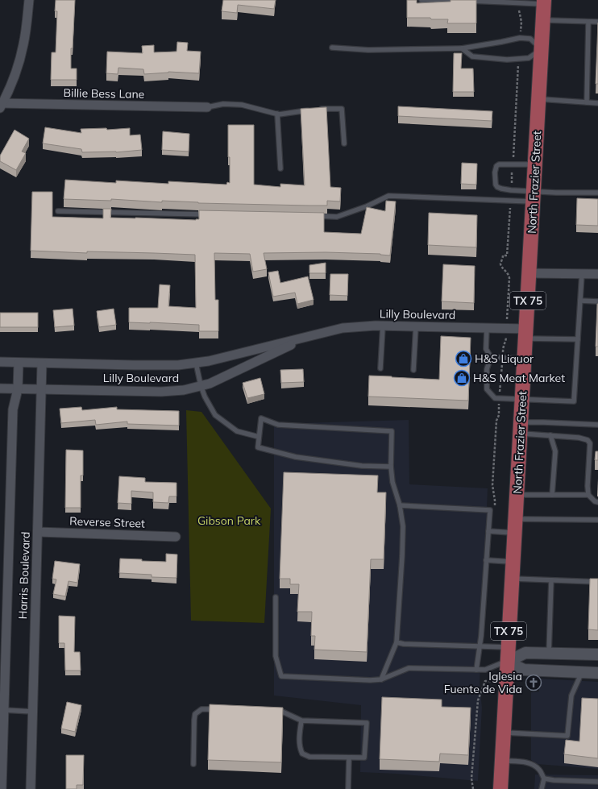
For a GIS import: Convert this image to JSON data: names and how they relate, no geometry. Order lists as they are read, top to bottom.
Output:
{
  "streets": {
    "main road": ["North Frazier Street", "TX 75"],
    "street": [
      "Billie Bess Lane",
      "Lilly Boulevard",
      "Reverse Street",
      "Harris Boulevard"
    ]
  },
  "crossings": [
    ["North Frazier Street", "Lilly Boulevard"],
    ["Lilly Boulevard", "Harris Boulevard"],
    ["Reverse Street", "Harris Boulevard"]
  ],
  "parks": ["Gibson Park"],
  "places": {
    "shop": ["H&S Liquor", "H&S Meat Market"],
    "church": ["Iglesia Fuente de Vida"]
  }
}
